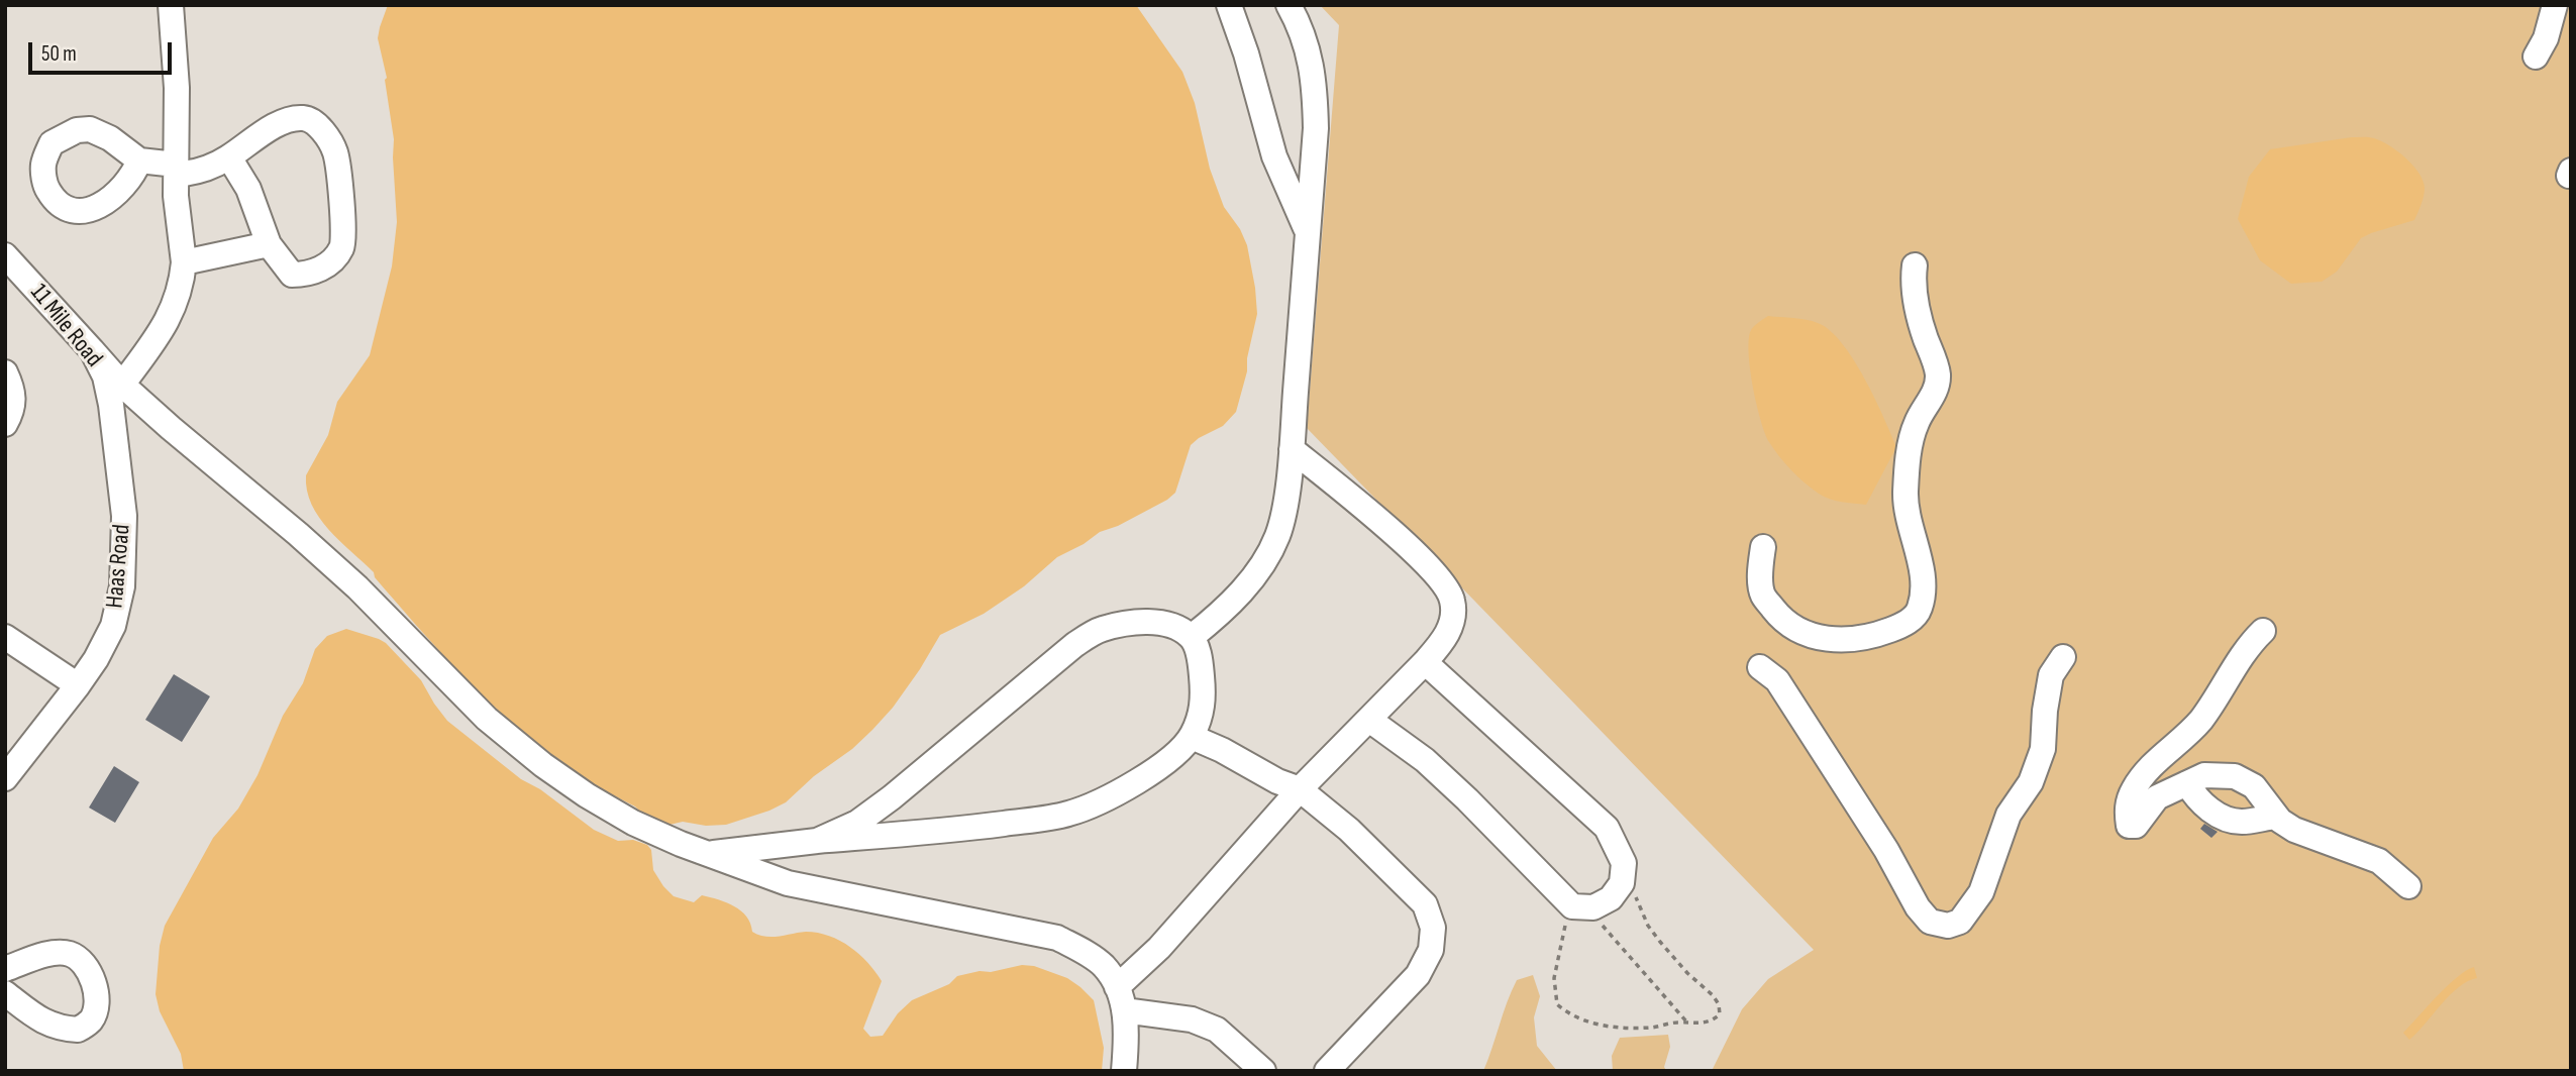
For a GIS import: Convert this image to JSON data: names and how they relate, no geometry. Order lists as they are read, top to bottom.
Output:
{
  "streets": {
    "street": ["11 Mile Road", "Haas Road"]
  },
  "crossings": [
    ["11 Mile Road", "Haas Road"]
  ],
  "scale_bar": "50 m"
}
